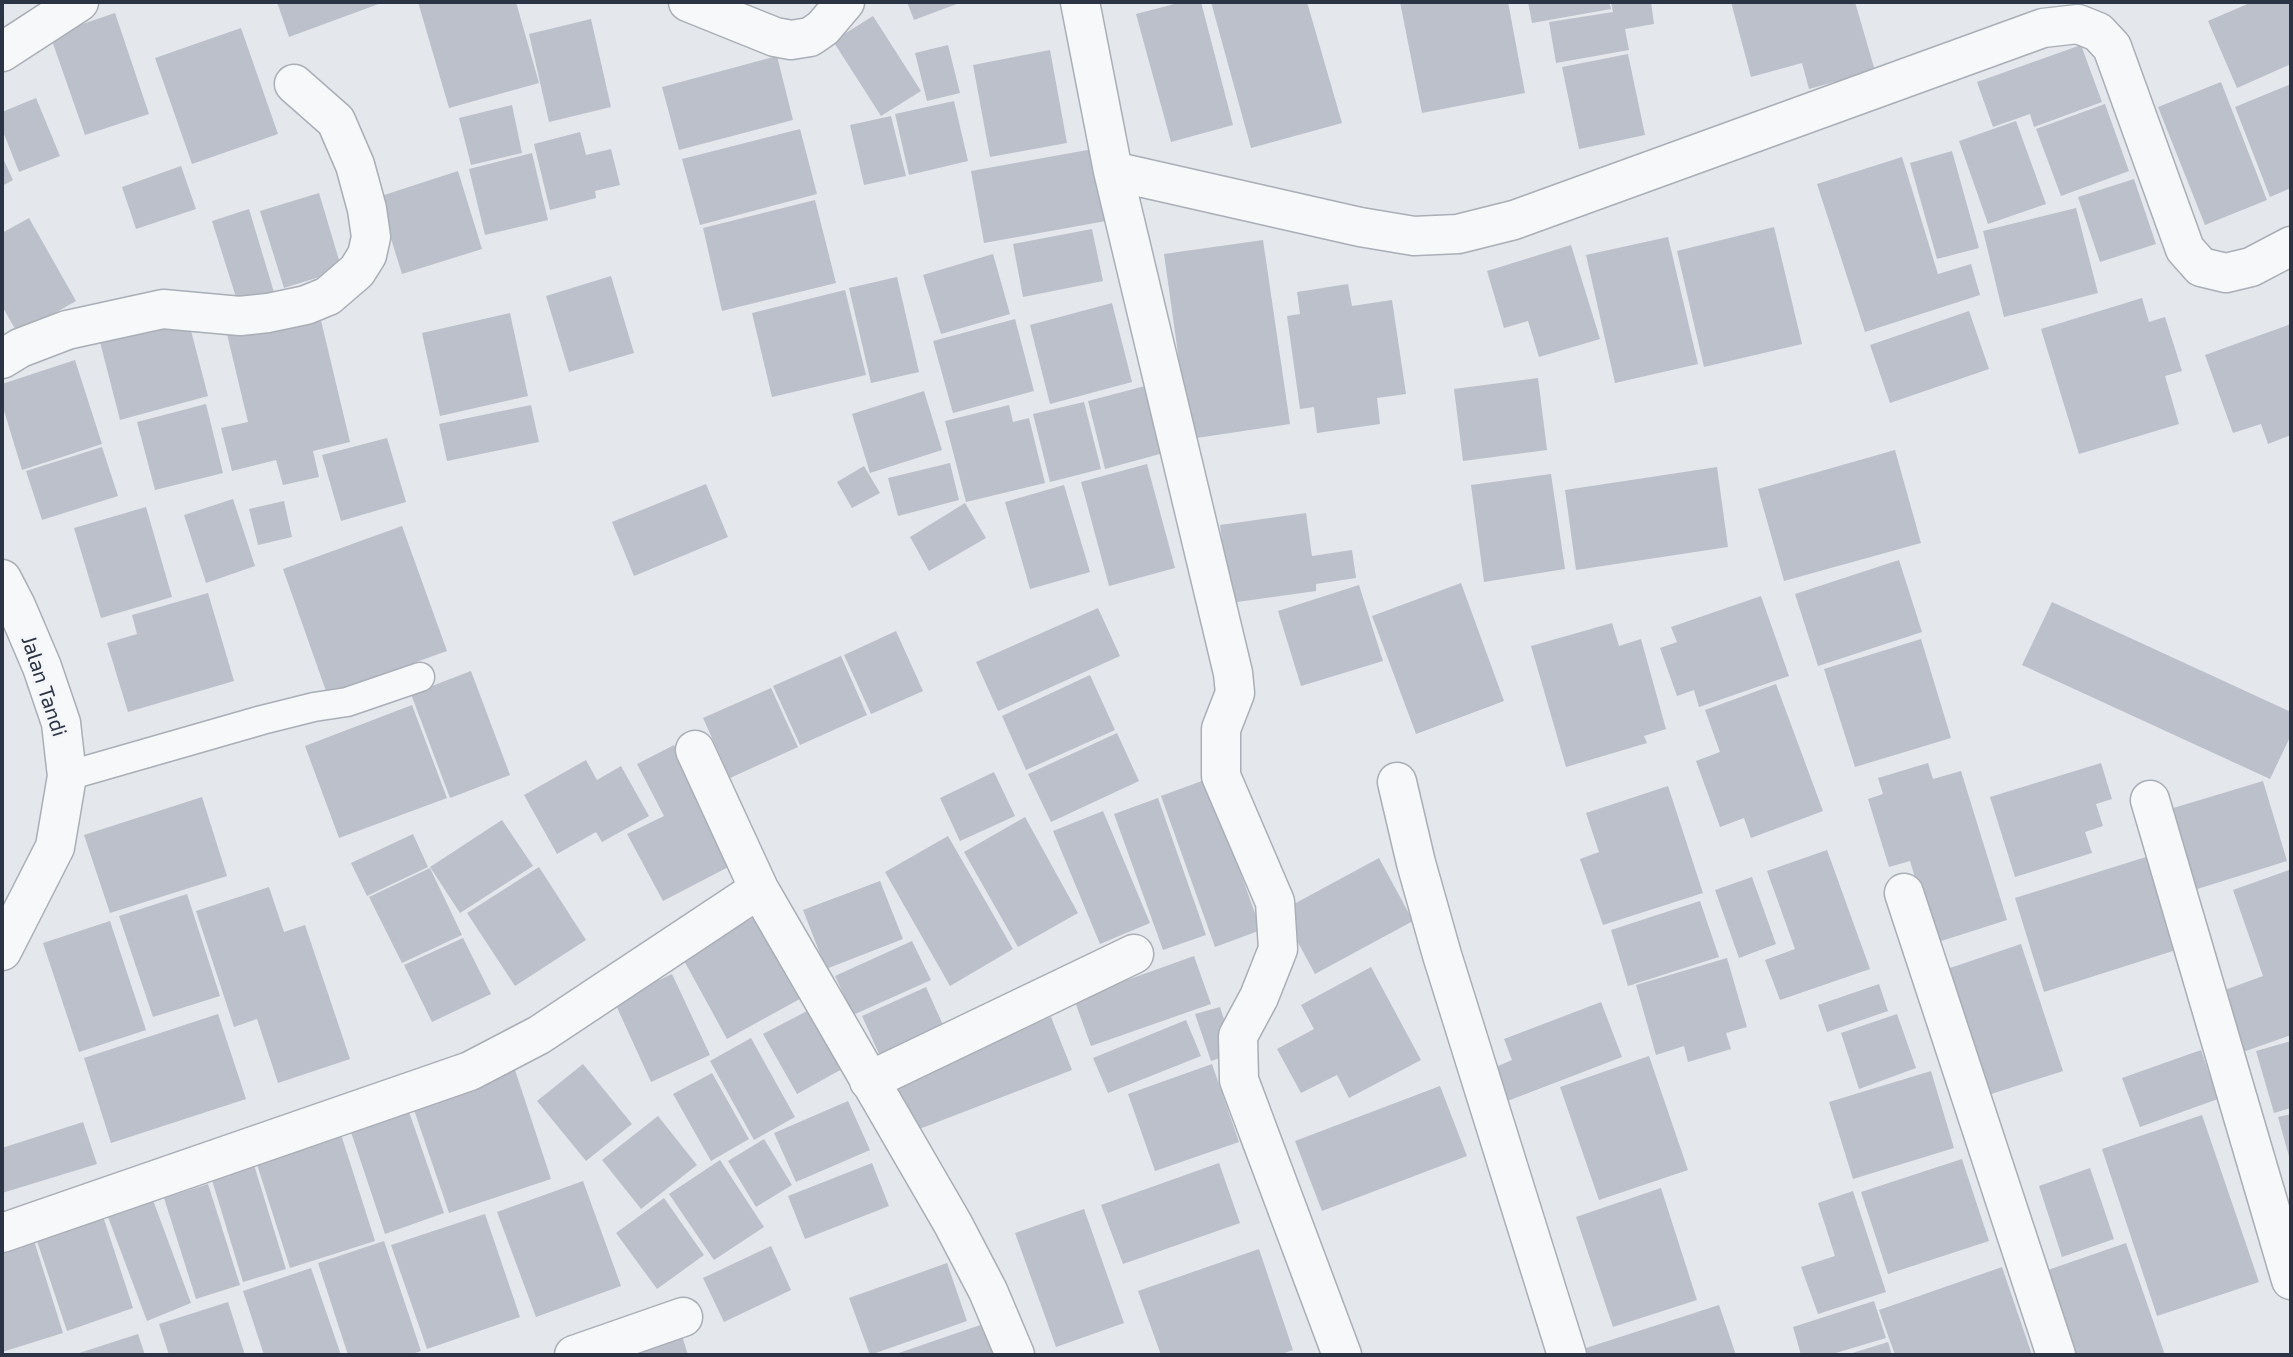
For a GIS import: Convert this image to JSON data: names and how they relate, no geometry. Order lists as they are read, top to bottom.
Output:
{
  "streets": {
    "street": ["Jalan Tandi"]
  }
}
